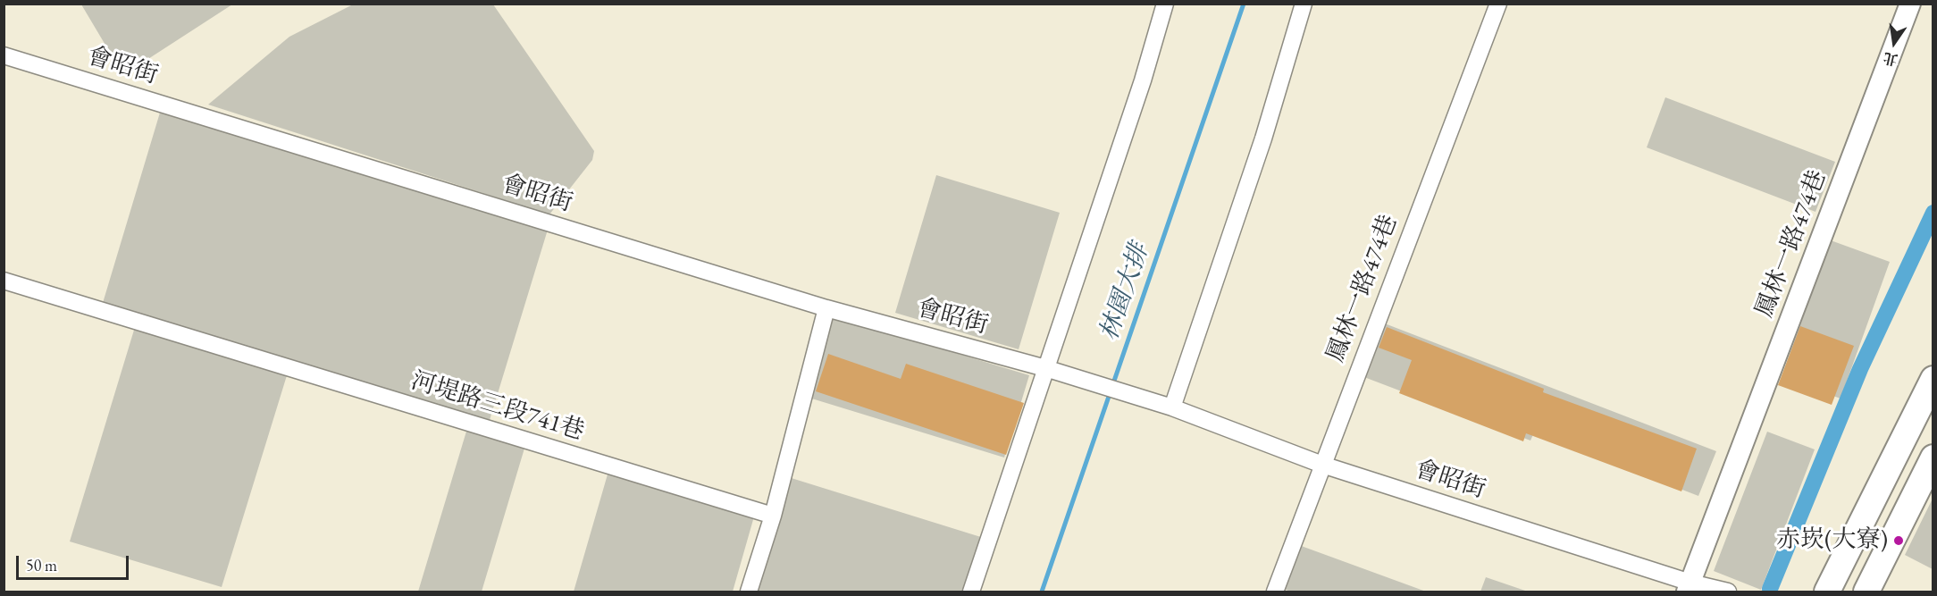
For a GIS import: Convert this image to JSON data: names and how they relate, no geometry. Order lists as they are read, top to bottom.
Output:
{
  "streets": {
    "street": ["會昭街", "鳳林一路474巷", "河堤路三段741巷"]
  },
  "crossings": [
    ["會昭街", "鳳林一路474巷"]
  ],
  "water": ["林園大排"],
  "places": ["赤崁(大寮)"],
  "scale_bar": "50 m",
  "north": "bottom"
}
